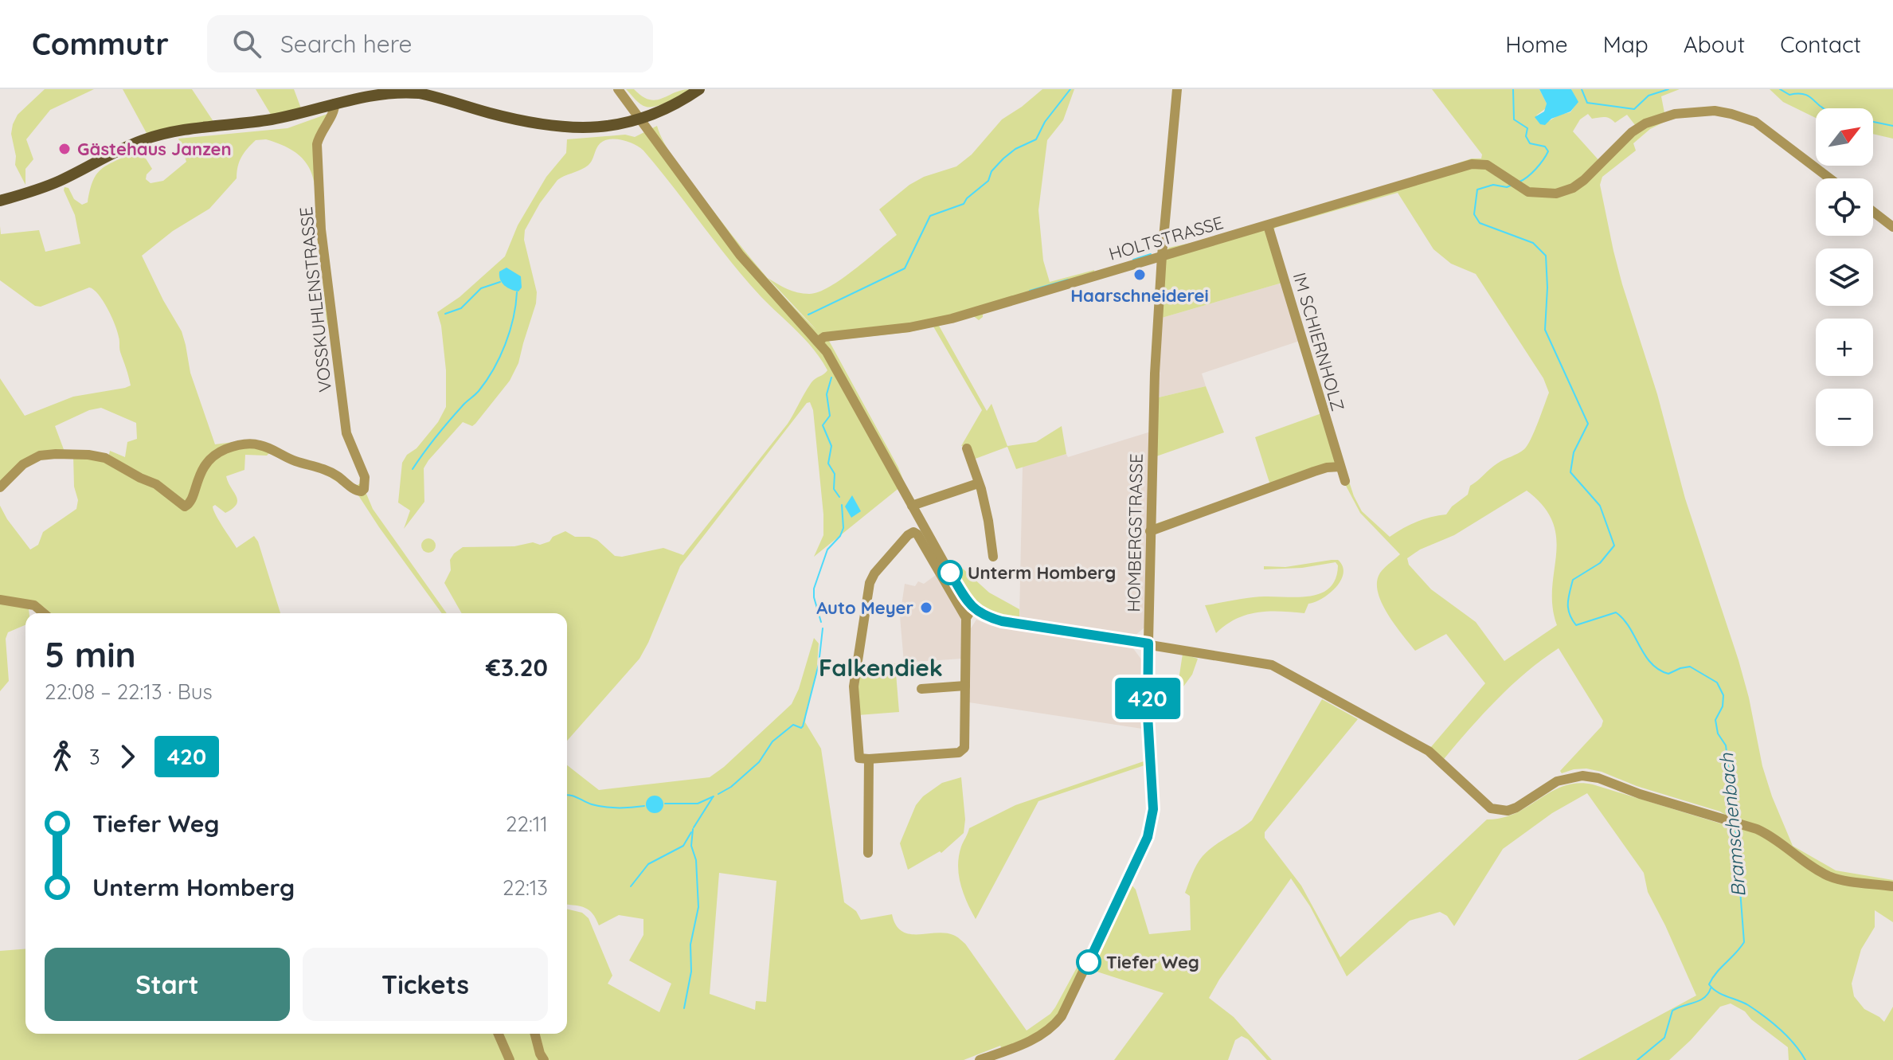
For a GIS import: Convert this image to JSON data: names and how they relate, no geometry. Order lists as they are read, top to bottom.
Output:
{
  "streets": {
    "street": [
      "HOLTSTRASSE",
      "VOSSKUHLENSTRASSE",
      "IM SCHIERNHOLZ",
      "HOMBERGSTRASSE"
    ]
  },
  "crossings": [
    ["HOLTSTRASSE", "IM SCHIERNHOLZ"],
    ["HOLTSTRASSE", "HOMBERGSTRASSE"]
  ],
  "districts": ["Falkendiek"],
  "water": ["Bramschenbach"],
  "places": [
    "Gästehaus Janzen",
    "Haarschneiderei",
    "Unterm Homberg",
    "Auto Meyer",
    "Tiefer Weg"
  ],
  "lines": ["bus line 420"],
  "north": "top right",
  "page": {
    "header": "Commutr",
    "search": "Search here",
    "nav": [
      "Home",
      "Map",
      "About",
      "Contact"
    ],
    "on_map": "420",
    "map_buttons": ["+", "−"],
    "heading": ["5 min", "22:08 – 22:13 · Bus", "€3.20"],
    "legs": ["3", "420"],
    "list": [
      {
        "name": "Tiefer Weg",
        "value": "22:11"
      },
      {
        "name": "Unterm Homberg",
        "value": "22:13"
      }
    ],
    "buttons": ["Start", "Tickets"]
  }
}
